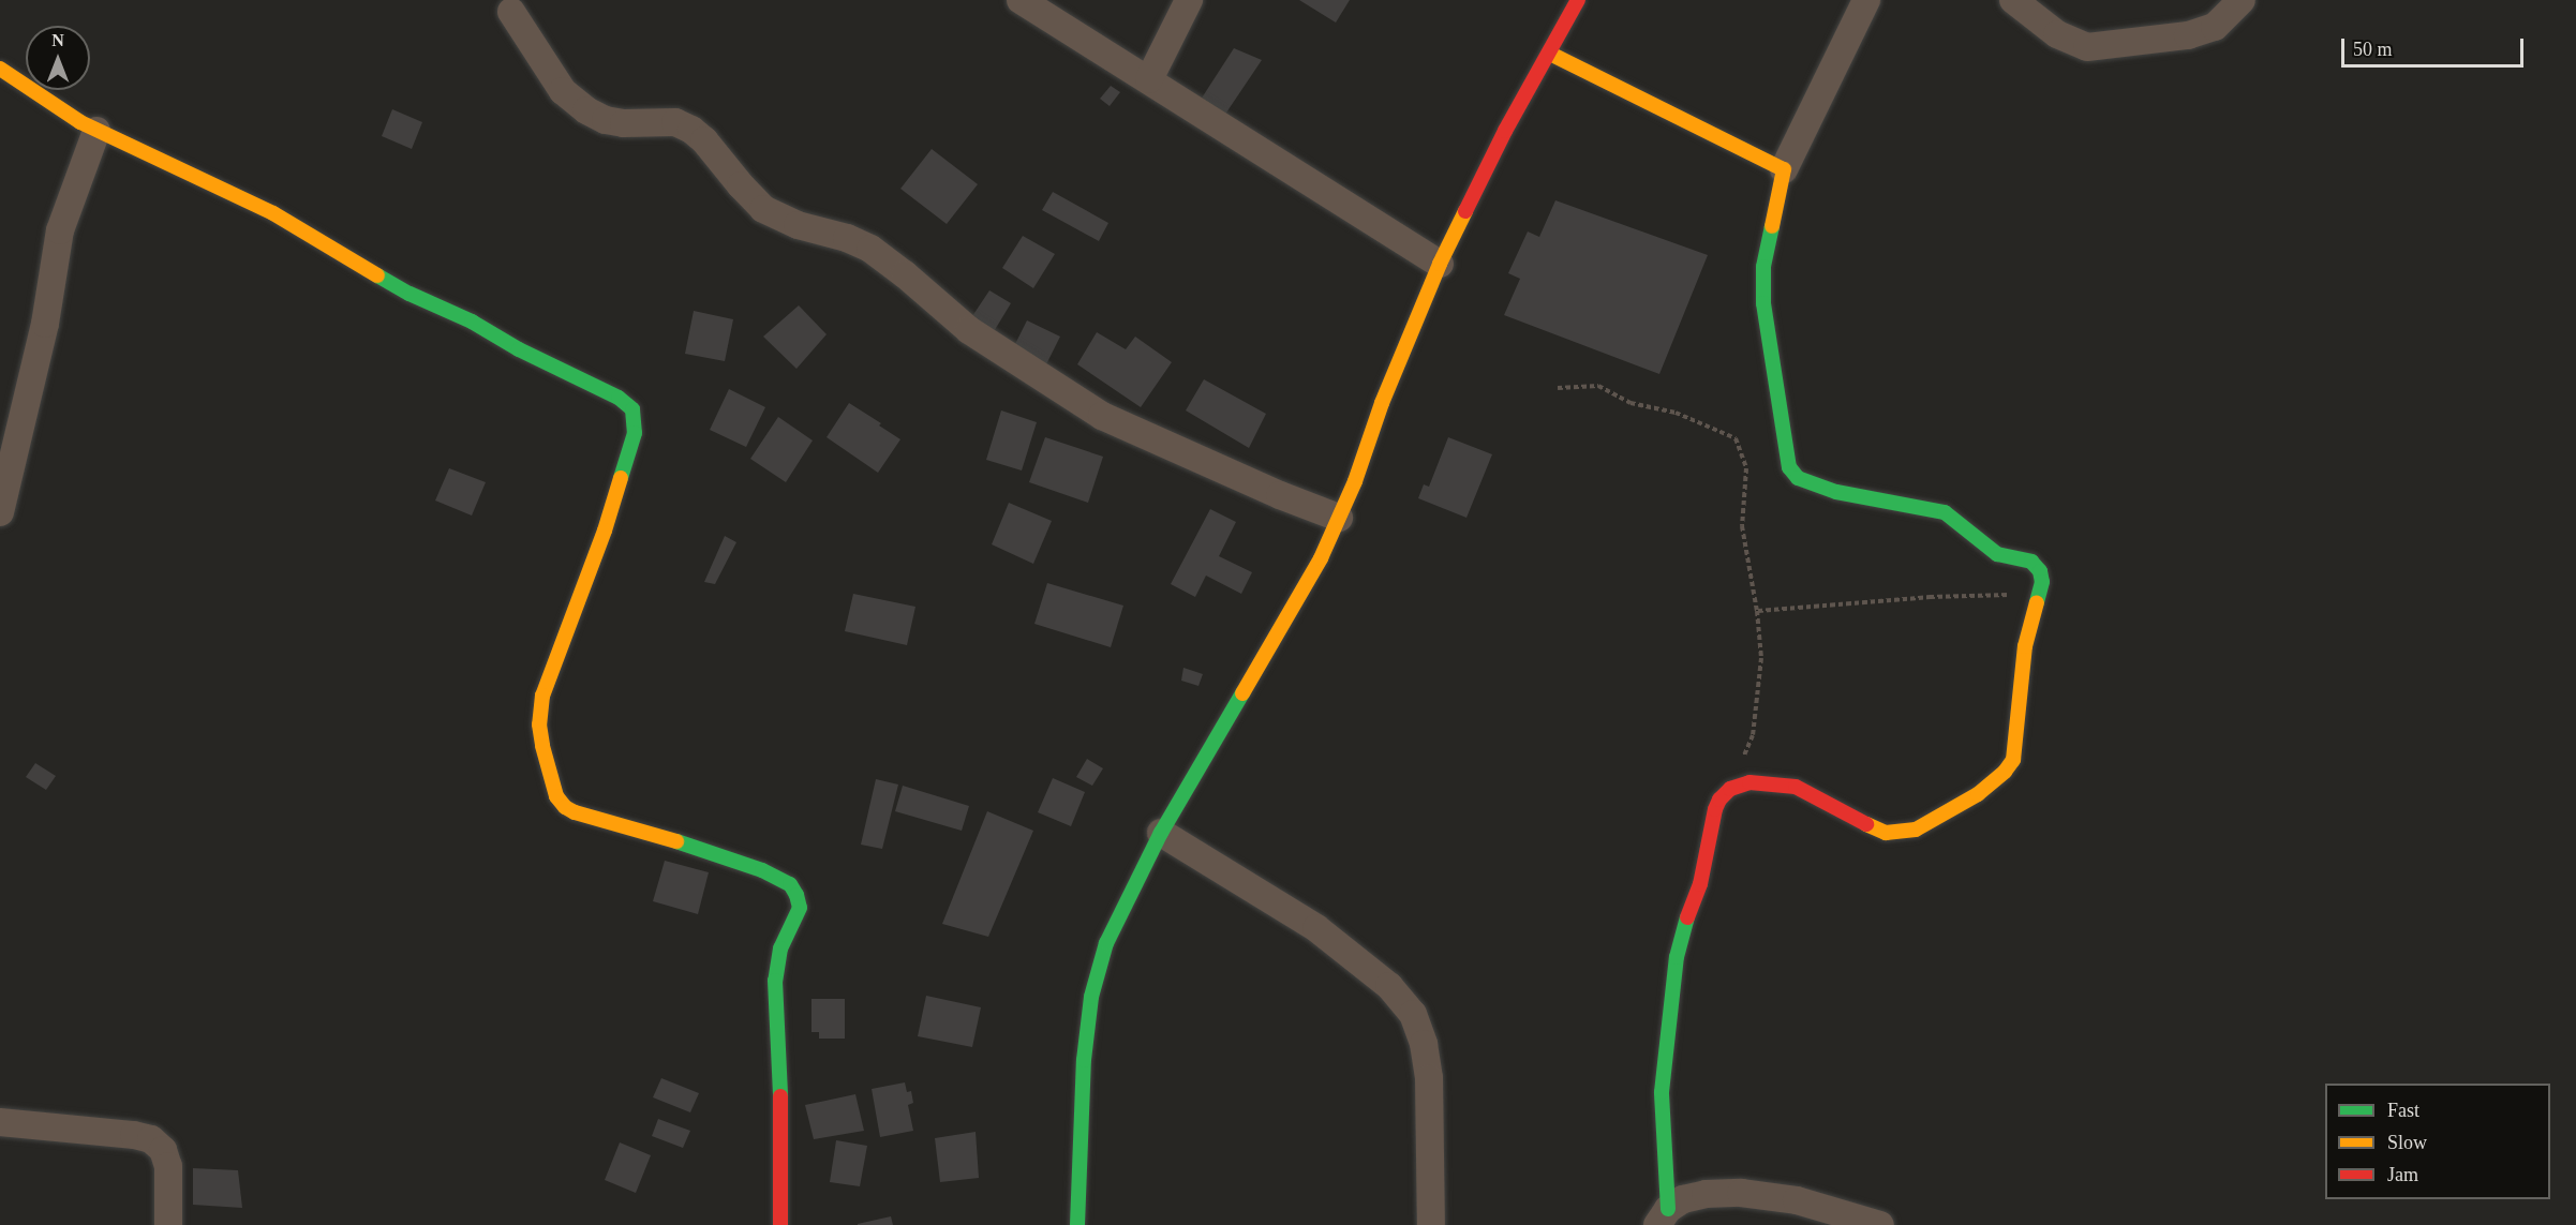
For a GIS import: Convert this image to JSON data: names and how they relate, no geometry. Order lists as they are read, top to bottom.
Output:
{
  "legend": ["Fast", "Slow", "Jam"],
  "scale_bar": "50 m",
  "north": "top"
}
